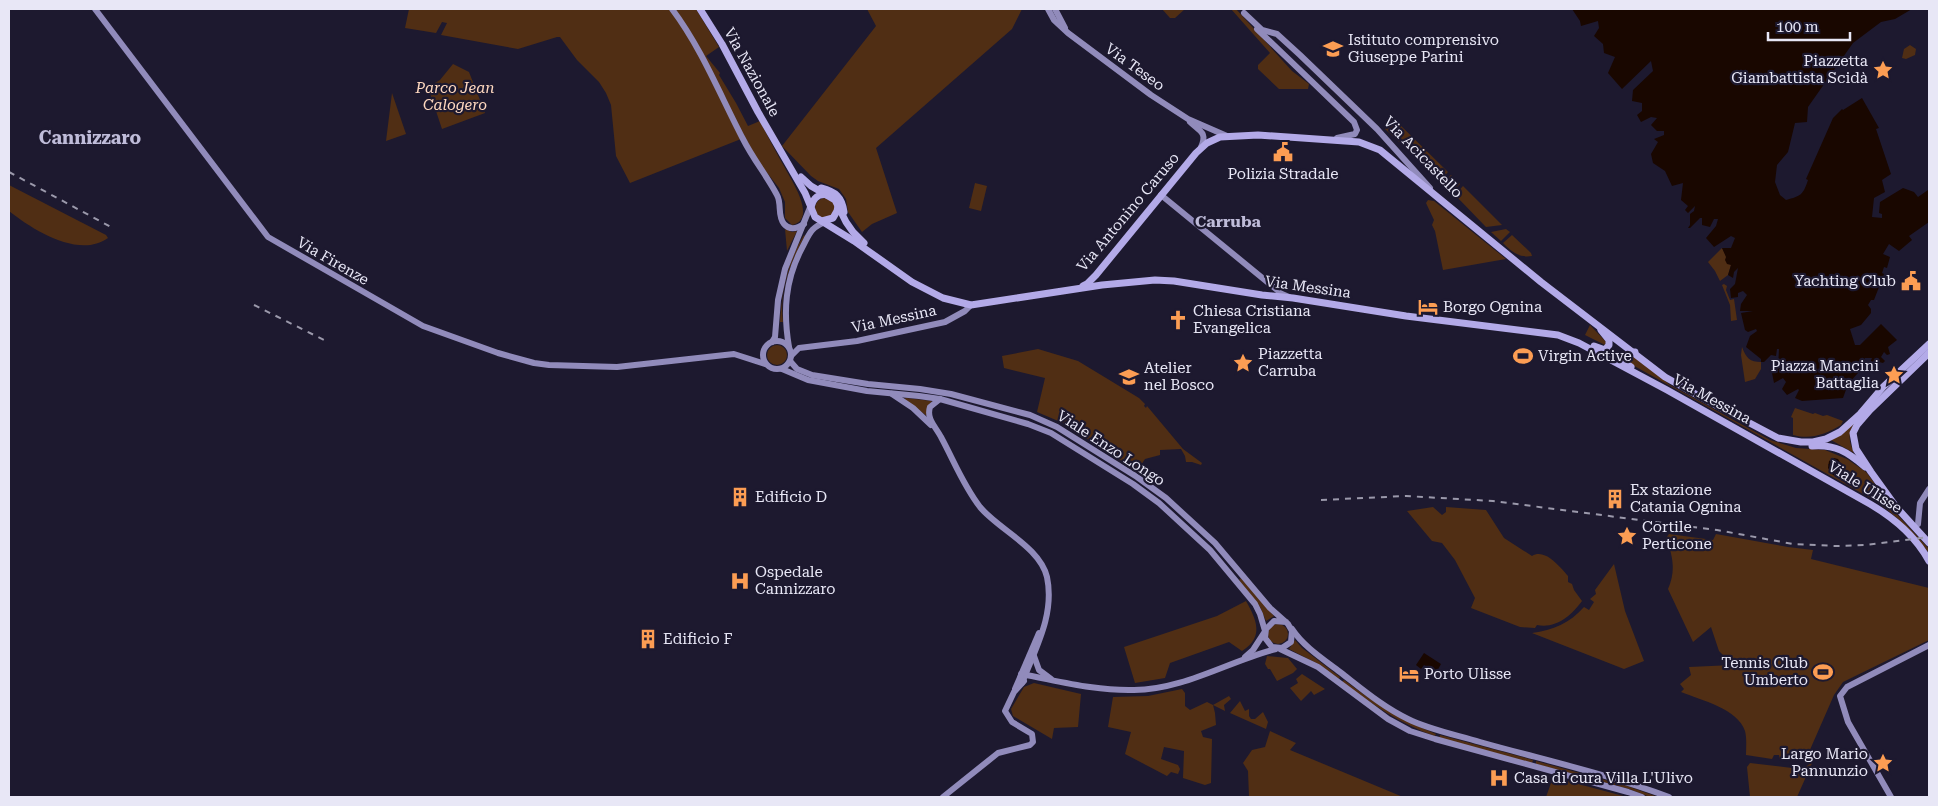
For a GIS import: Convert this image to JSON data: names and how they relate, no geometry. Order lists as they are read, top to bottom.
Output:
{
  "streets": {
    "main road": [
      "Via Teseo",
      "Via Nazionale",
      "Via Acicastello",
      "Via Antonino Caruso",
      "Via Firenze",
      "Via Messina",
      "Viale Enzo Longo",
      "Viale Ulisse"
    ]
  },
  "crossings": [
    ["Via Acicastello", "Via Messina"],
    ["Via Antonino Caruso", "Via Messina"],
    ["Via Firenze", "Via Messina"],
    ["Via Firenze", "Viale Enzo Longo"],
    ["Via Messina", "Viale Enzo Longo"],
    ["Via Messina", "Viale Ulisse"]
  ],
  "districts": ["Cannizzaro", "Carruba"],
  "parks": ["Parco Jean Calogero"],
  "places": {
    "school or university": ["Istituto comprensivo Giuseppe Parini", "Atelier nel Bosco"],
    "place": [
      "Piazzetta Giambattista Scidà",
      "Piazzetta Carruba",
      "Piazza Mancini Battaglia",
      "Cortile Perticone",
      "Largo Mario Pannunzio"
    ],
    "public building": ["Polizia Stradale", "Yachting Club"],
    "hotel": ["Borgo Ognina", "Porto Ulisse"],
    "church": ["Chiesa Cristiana Evangelica"],
    "sports": ["Virgin Active", "Tennis Club Umberto"],
    "building": ["Edificio D", "Ex stazione Catania Ognina", "Edificio F"],
    "hospital": ["Ospedale Cannizzaro", "Casa di cura Villa L'Ulivo"]
  },
  "scale_bar": "100 m"
}
